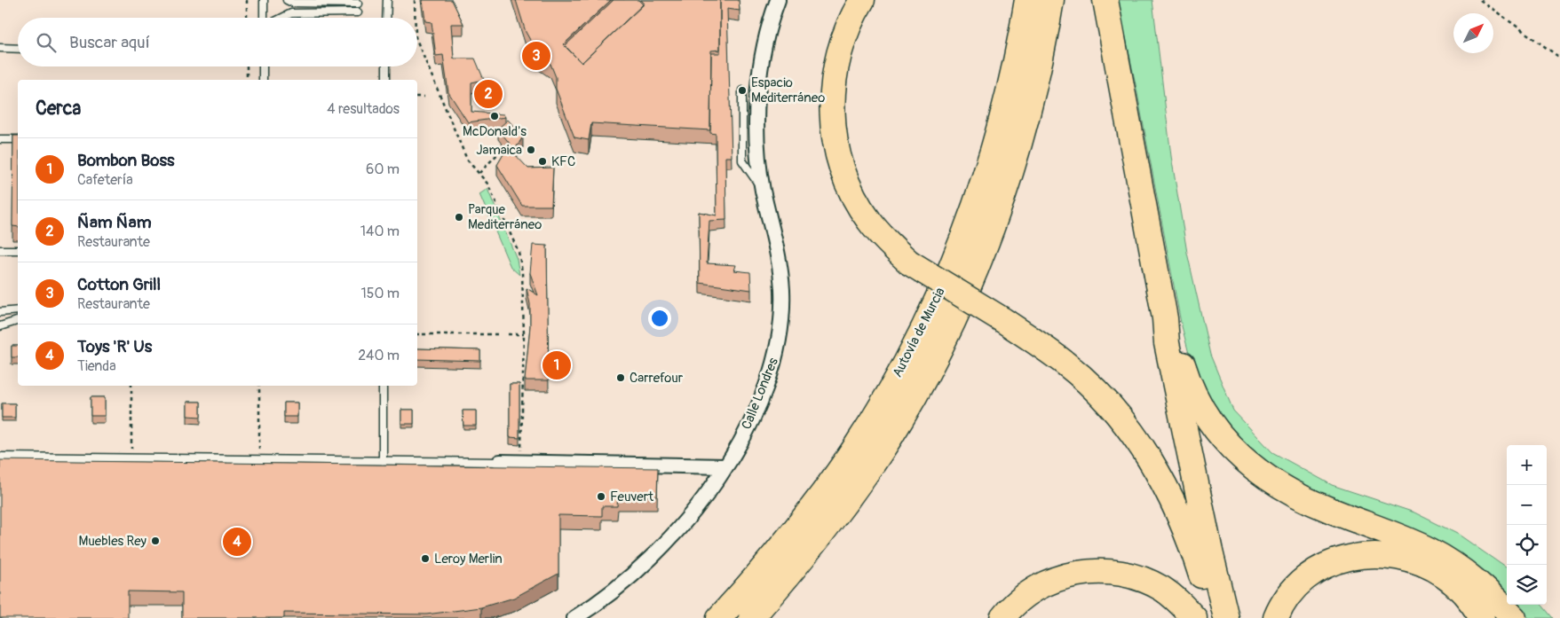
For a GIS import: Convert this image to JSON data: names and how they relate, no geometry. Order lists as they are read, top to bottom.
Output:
{
  "streets": {
    "highway": ["Autovía de Murcia"],
    "street": ["Calle Londres"]
  },
  "places": [
    "Espacio Mediterráneo",
    "McDonald's",
    "Jamaica",
    "KFC",
    "Parque Mediterráneo",
    "Carrefour",
    "Feuvert",
    "Muebles Rey",
    "Leroy Merlin"
  ],
  "north": "top right",
  "page": {
    "search": "Buscar aquí",
    "pins": [
      "3",
      "2",
      "1",
      "4"
    ],
    "heading": ["Cerca", "4 resultados"],
    "list": [
      {
        "mark": "1",
        "name": "Bombon Boss",
        "note": "Cafetería",
        "value": "60 m"
      },
      {
        "mark": "2",
        "name": "Ñam Ñam",
        "note": "Restaurante",
        "value": "140 m"
      },
      {
        "mark": "3",
        "name": "Cotton Grill",
        "note": "Restaurante",
        "value": "150 m"
      },
      {
        "mark": "4",
        "name": "Toys 'R' Us",
        "note": "Tienda",
        "value": "240 m"
      }
    ],
    "map_buttons": ["+", "−"]
  }
}
